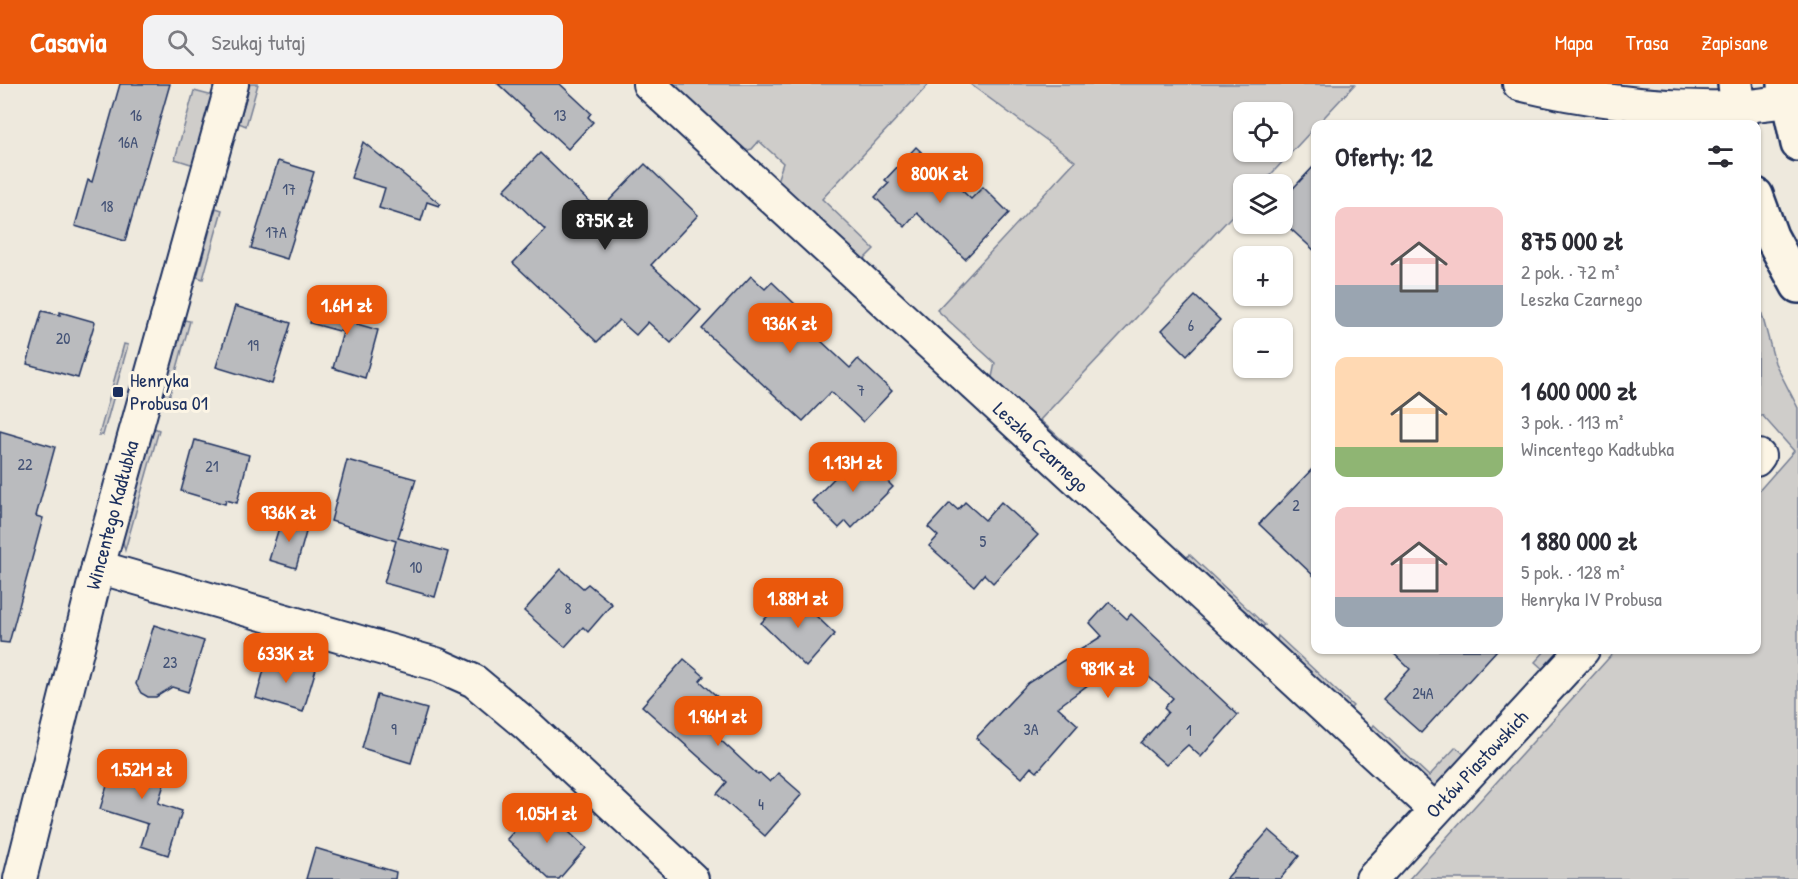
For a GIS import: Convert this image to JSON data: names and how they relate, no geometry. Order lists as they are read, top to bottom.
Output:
{
  "streets": {
    "street": ["Leszka Czarnego", "Wincentego Kadłubka", "Orłów Piastowskich"]
  },
  "crossings": [
    ["Leszka Czarnego", "Orłów Piastowskich"]
  ],
  "places": {
    "transit": ["Henryka Probusa 01"]
  },
  "house_numbers": [
    "16",
    "13",
    "16A",
    "17",
    "18",
    "17A",
    "6",
    "20",
    "19",
    "7",
    "22",
    "21",
    "2",
    "5",
    "10",
    "8",
    "23",
    "24A",
    "9",
    "3A",
    "1",
    "4"
  ],
  "page": {
    "header": "Casavia",
    "search": "Szukaj tutaj",
    "nav": ["Mapa", "Trasa", "Zapisane"],
    "map_buttons": ["+", "−"],
    "heading": "Oferty: 12",
    "price": [
      "800K zł",
      "875K zł",
      "1.6M zł",
      "936K zł",
      "1.13M zł",
      "936K zł",
      "1.88M zł",
      "633K zł",
      "981K zł",
      "1.96M zł",
      "1.52M zł",
      "1.05M zł"
    ],
    "list": [
      {
        "name": "875 000 zł",
        "note": "2 pok. · 72 m² · Leszka Czarnego"
      },
      {
        "name": "1 600 000 zł",
        "note": "3 pok. · 113 m² · Wincentego Kadłubka"
      },
      {
        "name": "1 880 000 zł",
        "note": "5 pok. · 128 m² · Henryka IV Probusa"
      }
    ]
  }
}
